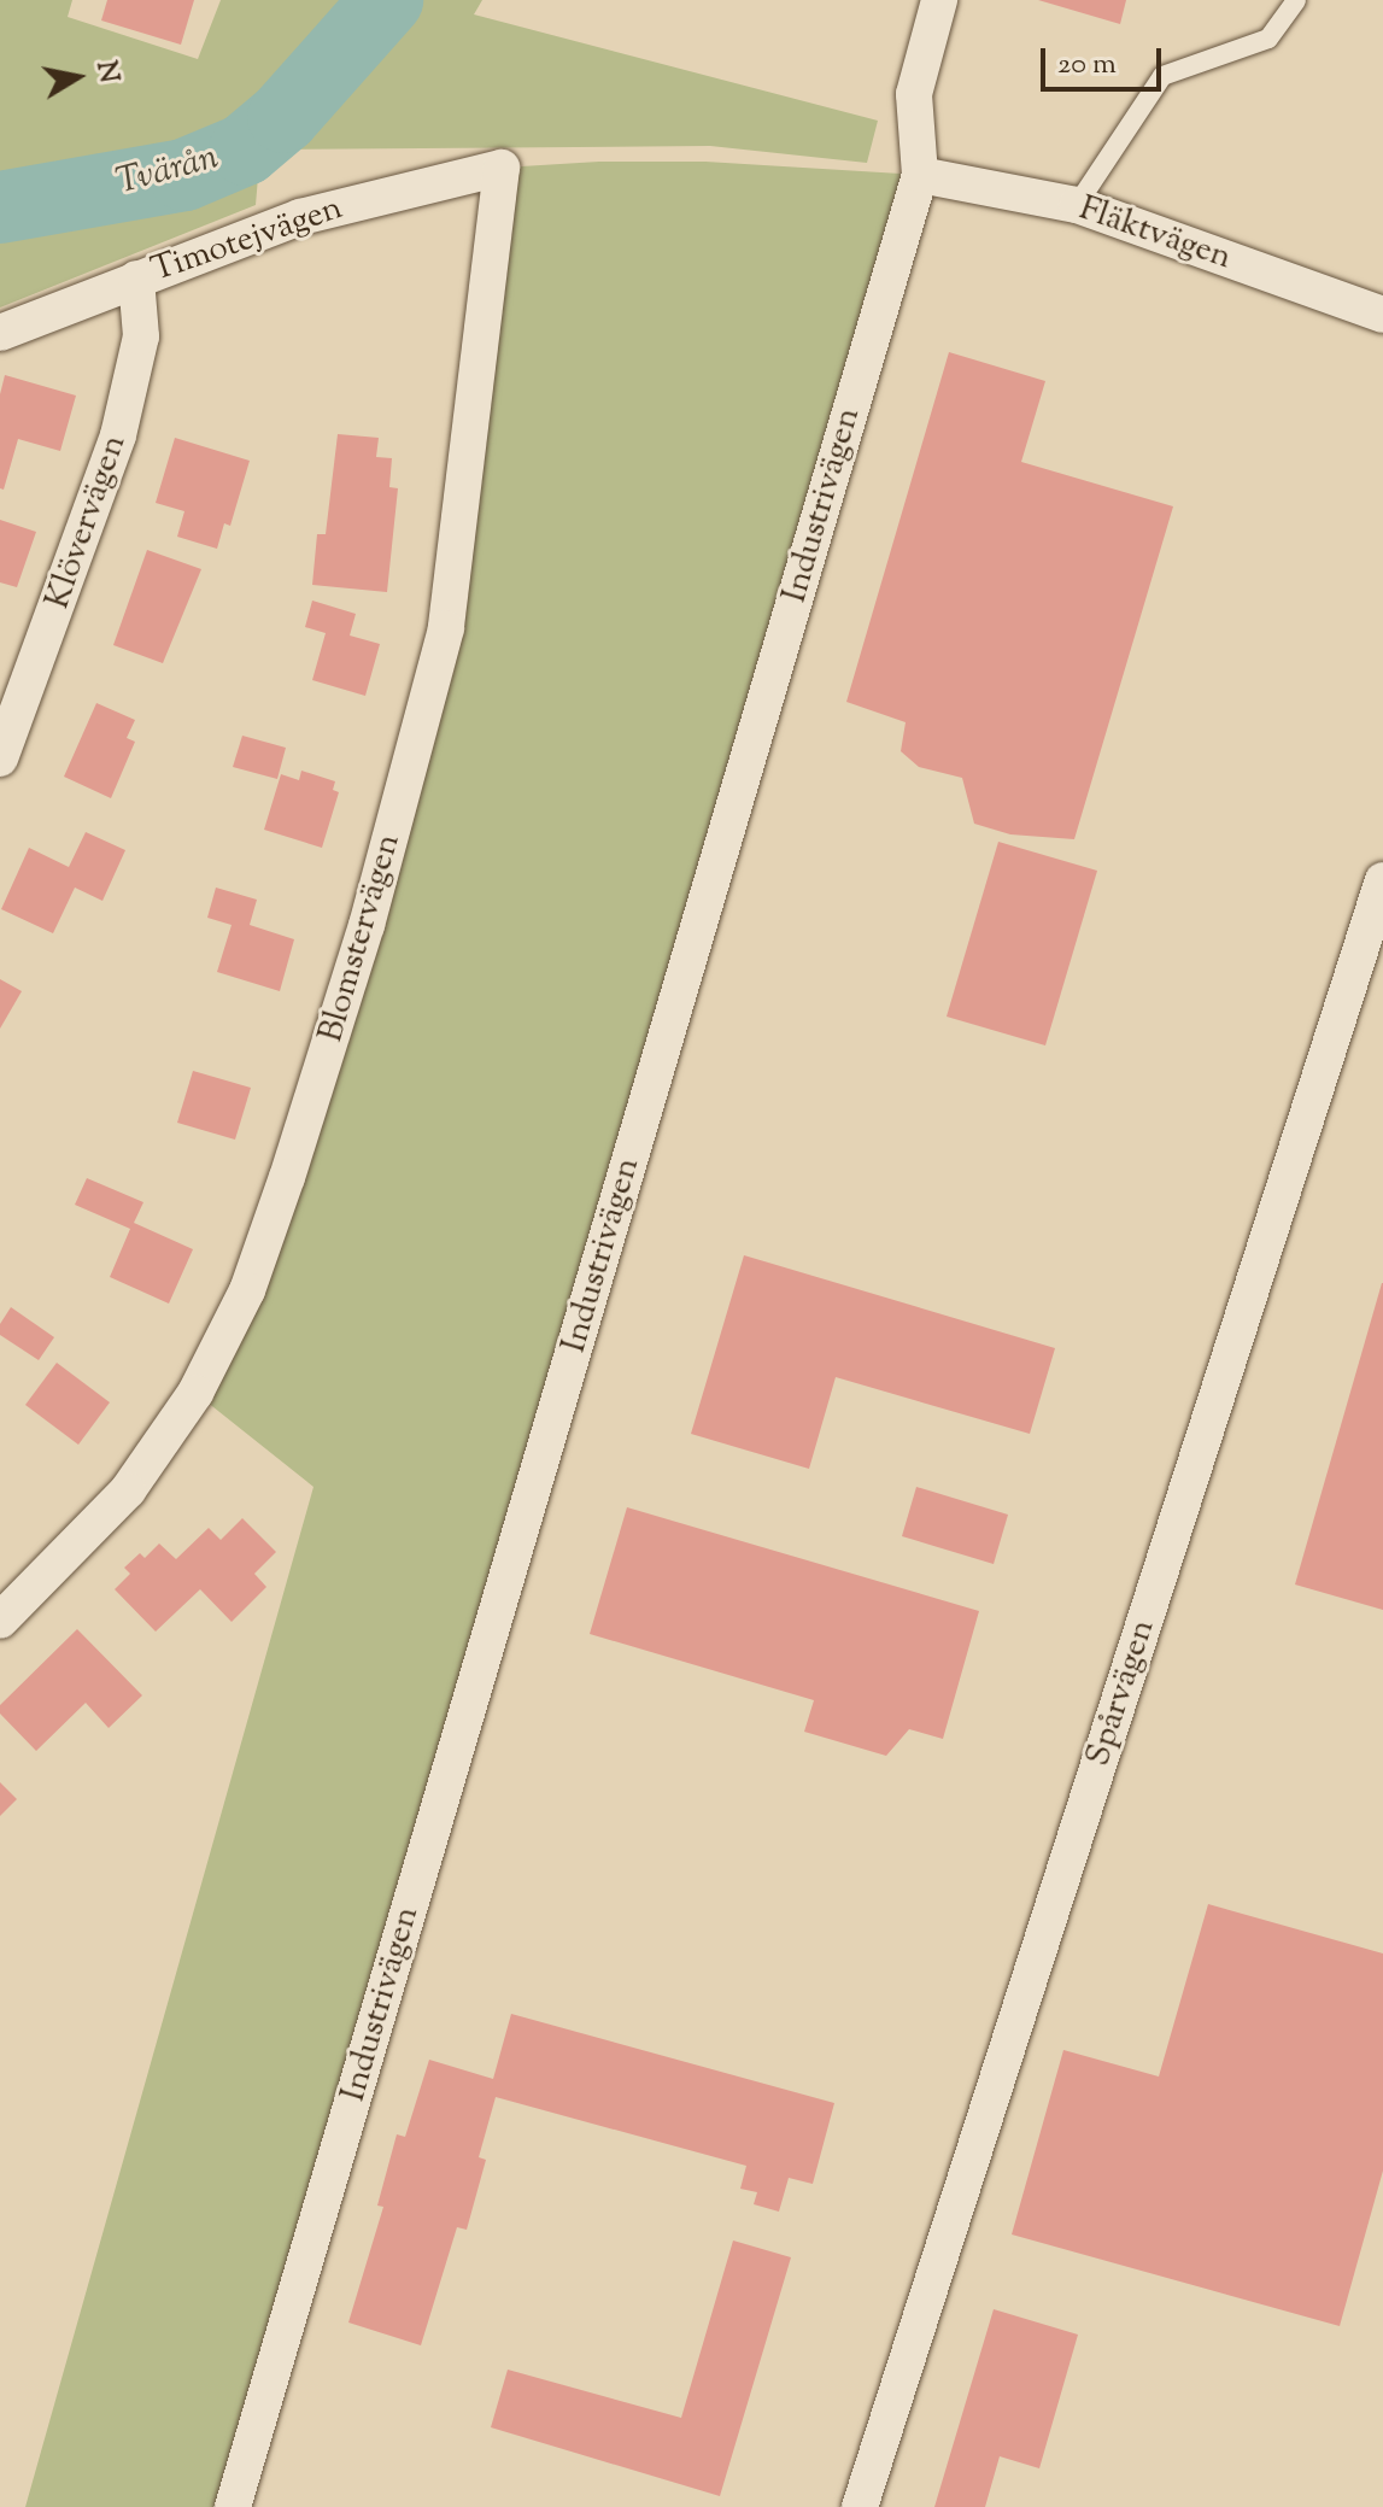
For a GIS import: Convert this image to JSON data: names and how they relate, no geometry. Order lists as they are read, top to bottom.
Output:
{
  "streets": {
    "street": [
      "Fläktvägen",
      "Timotejvägen",
      "Industrivägen",
      "Klövervägen",
      "Blomstervägen",
      "Spårvägen"
    ]
  },
  "crossings": [
    ["Fläktvägen", "Industrivägen"],
    ["Timotejvägen", "Klövervägen"],
    ["Timotejvägen", "Blomstervägen"]
  ],
  "water": ["Tvärån"],
  "scale_bar": "20 m",
  "north": "right"
}
